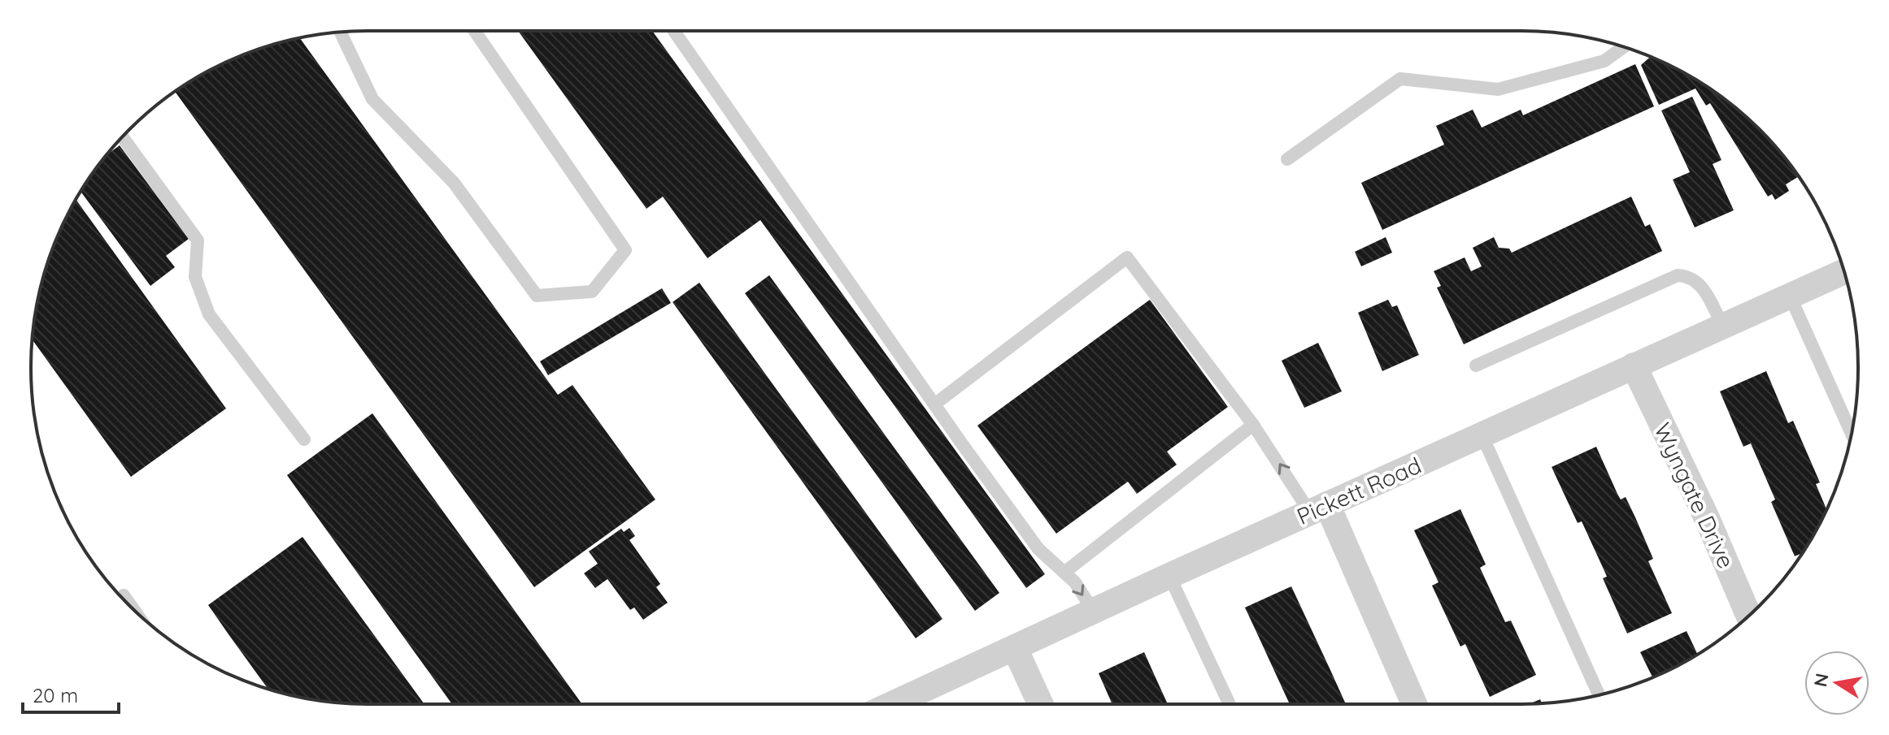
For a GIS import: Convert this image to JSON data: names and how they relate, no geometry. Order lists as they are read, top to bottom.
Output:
{
  "streets": {
    "street": ["Pickett Road", "Wyngate Drive"]
  },
  "crossings": [
    ["Pickett Road", "Wyngate Drive"]
  ],
  "scale_bar": "20 m",
  "north": "left"
}
